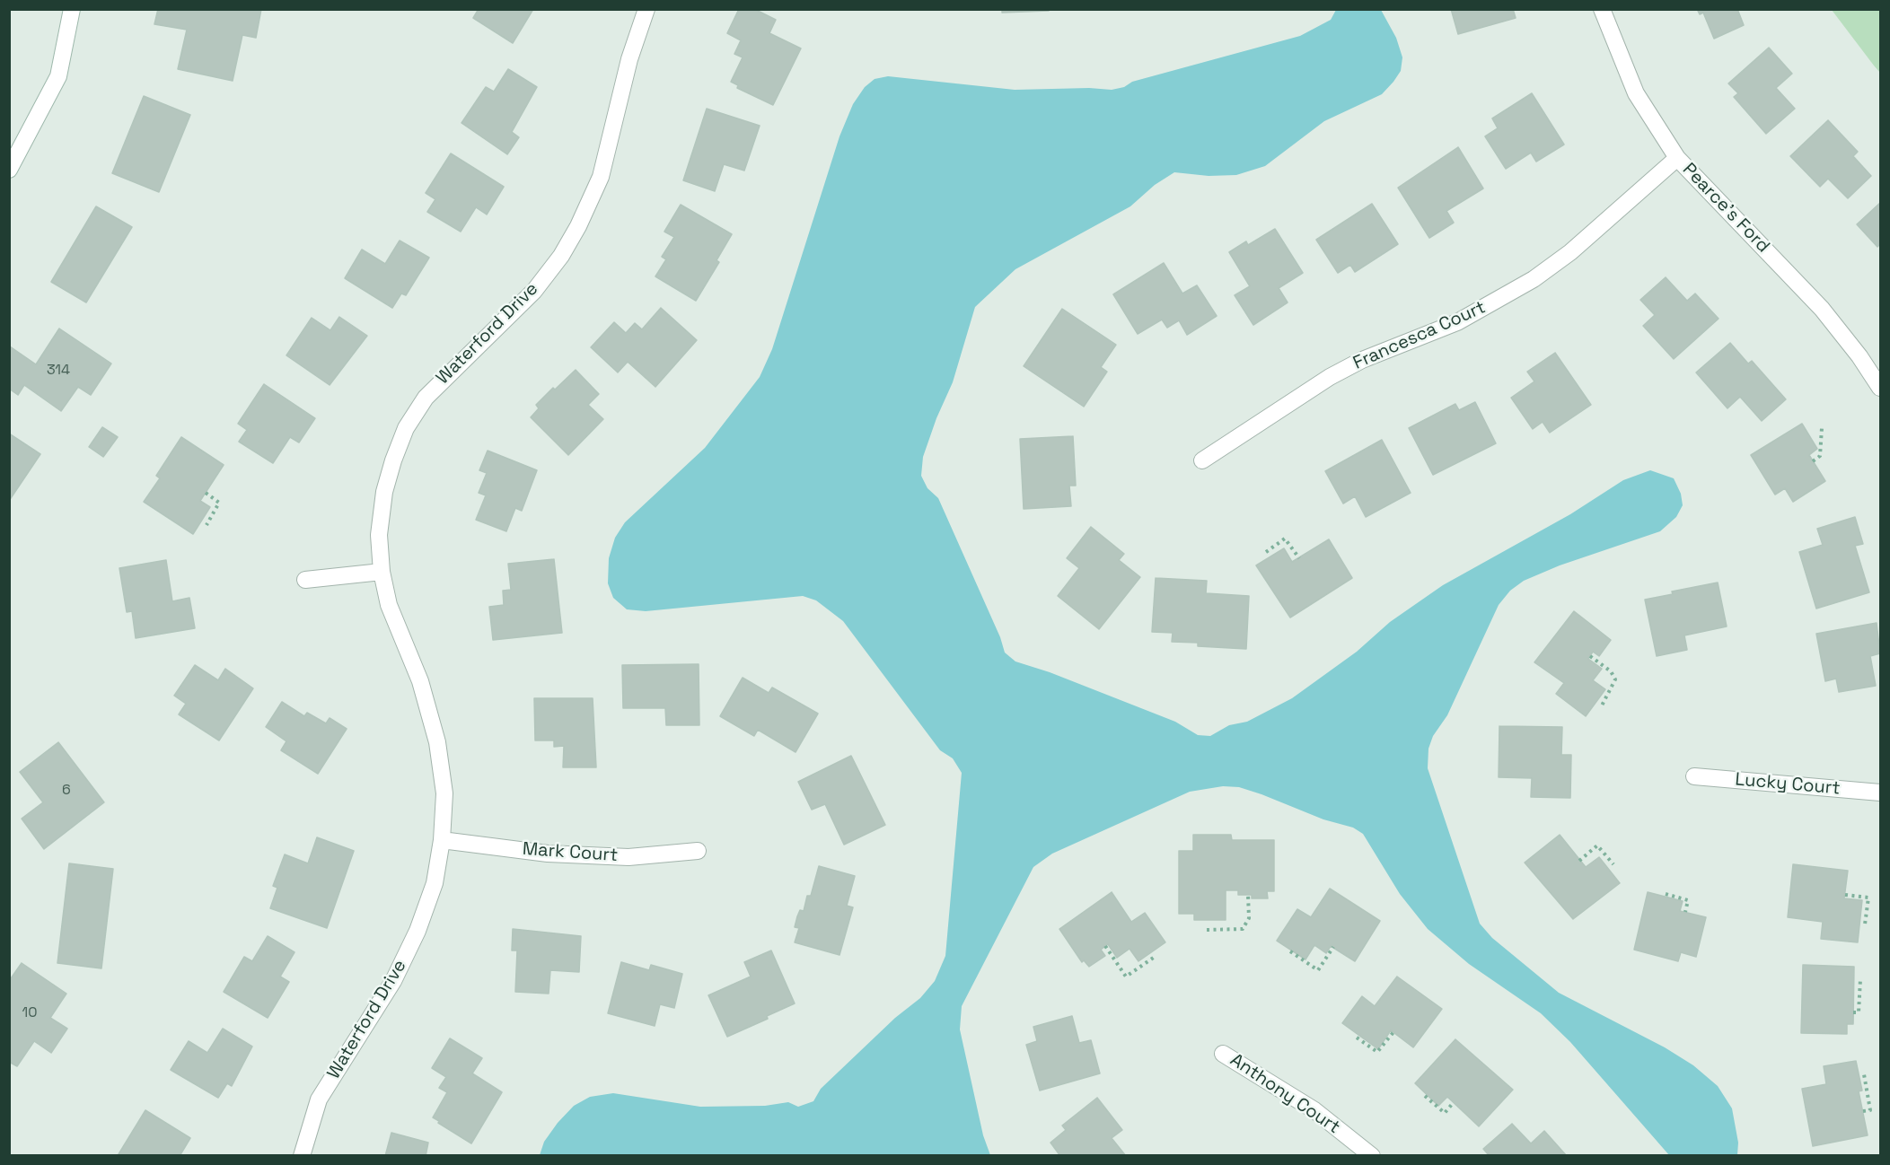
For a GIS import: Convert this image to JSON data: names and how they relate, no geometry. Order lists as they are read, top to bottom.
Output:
{
  "streets": {
    "street": [
      "Pearce's Ford",
      "Waterford Drive",
      "Francesca Court",
      "Lucky Court",
      "Mark Court",
      "Anthony Court"
    ]
  },
  "crossings": [
    ["Pearce's Ford", "Francesca Court"],
    ["Waterford Drive", "Mark Court"]
  ],
  "house_numbers": ["314", "6", "10"]
}
